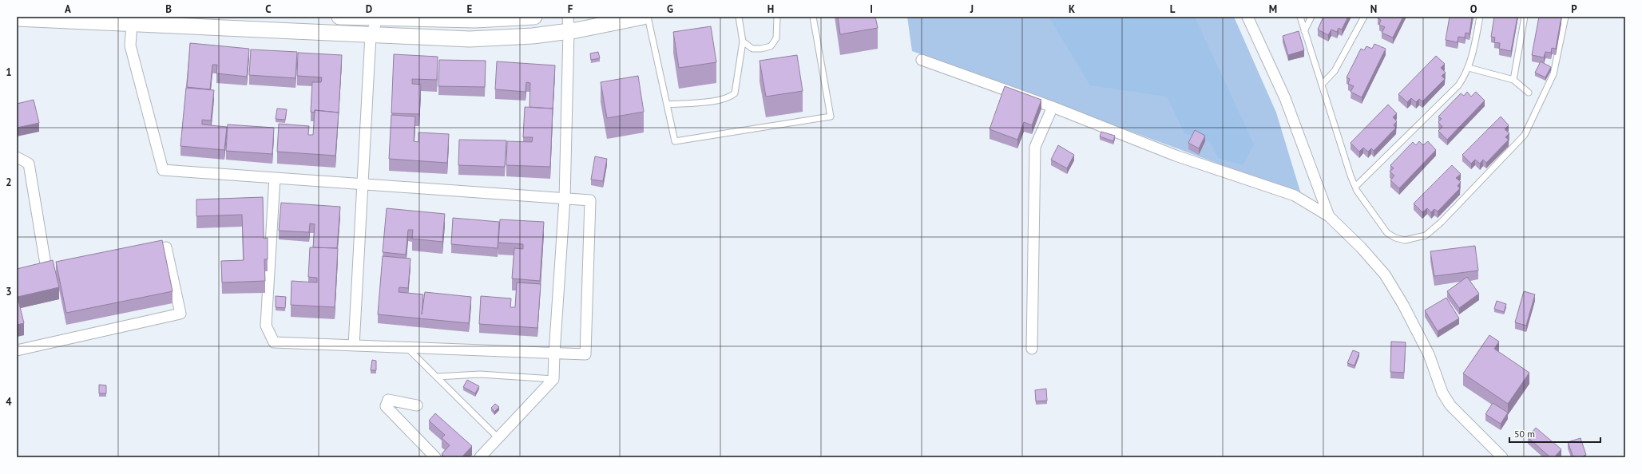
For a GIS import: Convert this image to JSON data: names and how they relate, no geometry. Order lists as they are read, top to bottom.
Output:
{
  "scale_bar": "50 m",
  "grid": {
    "columns": [
      "A",
      "B",
      "C",
      "D",
      "E",
      "F",
      "G",
      "H",
      "I",
      "J",
      "K",
      "L",
      "M",
      "N",
      "O",
      "P"
    ],
    "rows": [
      "1",
      "2",
      "3",
      "4"
    ]
  }
}
